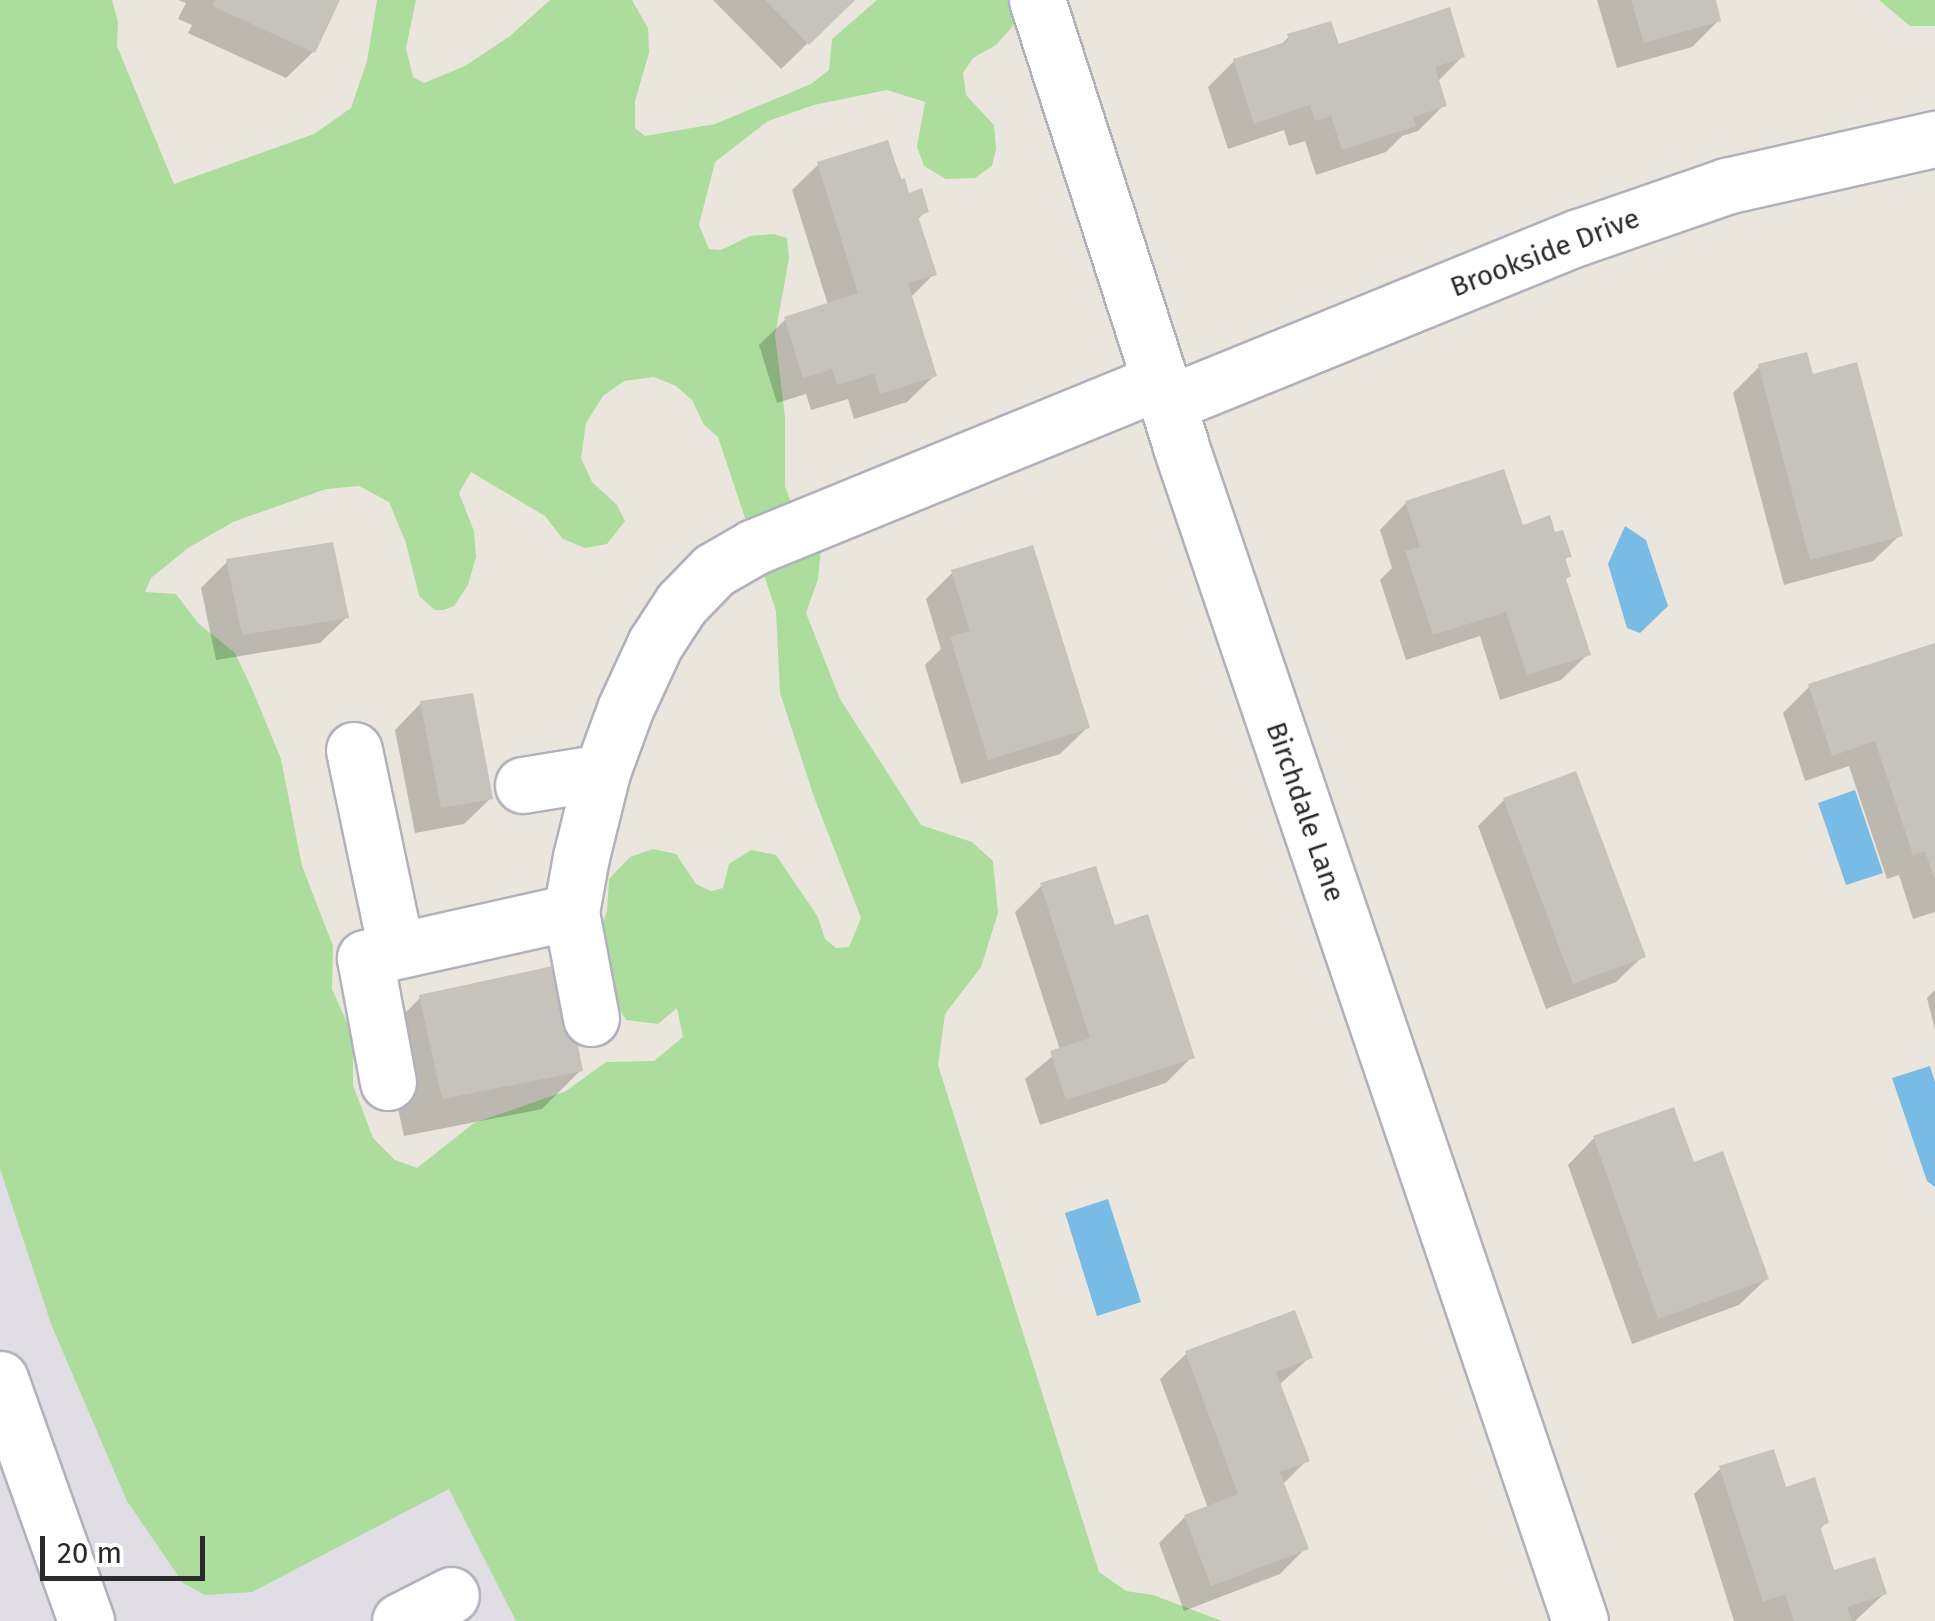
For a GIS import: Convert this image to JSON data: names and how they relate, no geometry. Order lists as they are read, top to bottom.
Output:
{
  "streets": {
    "street": ["Brookside Drive", "Birchdale Lane"]
  },
  "crossings": [
    ["Brookside Drive", "Birchdale Lane"]
  ],
  "scale_bar": "20 m"
}
